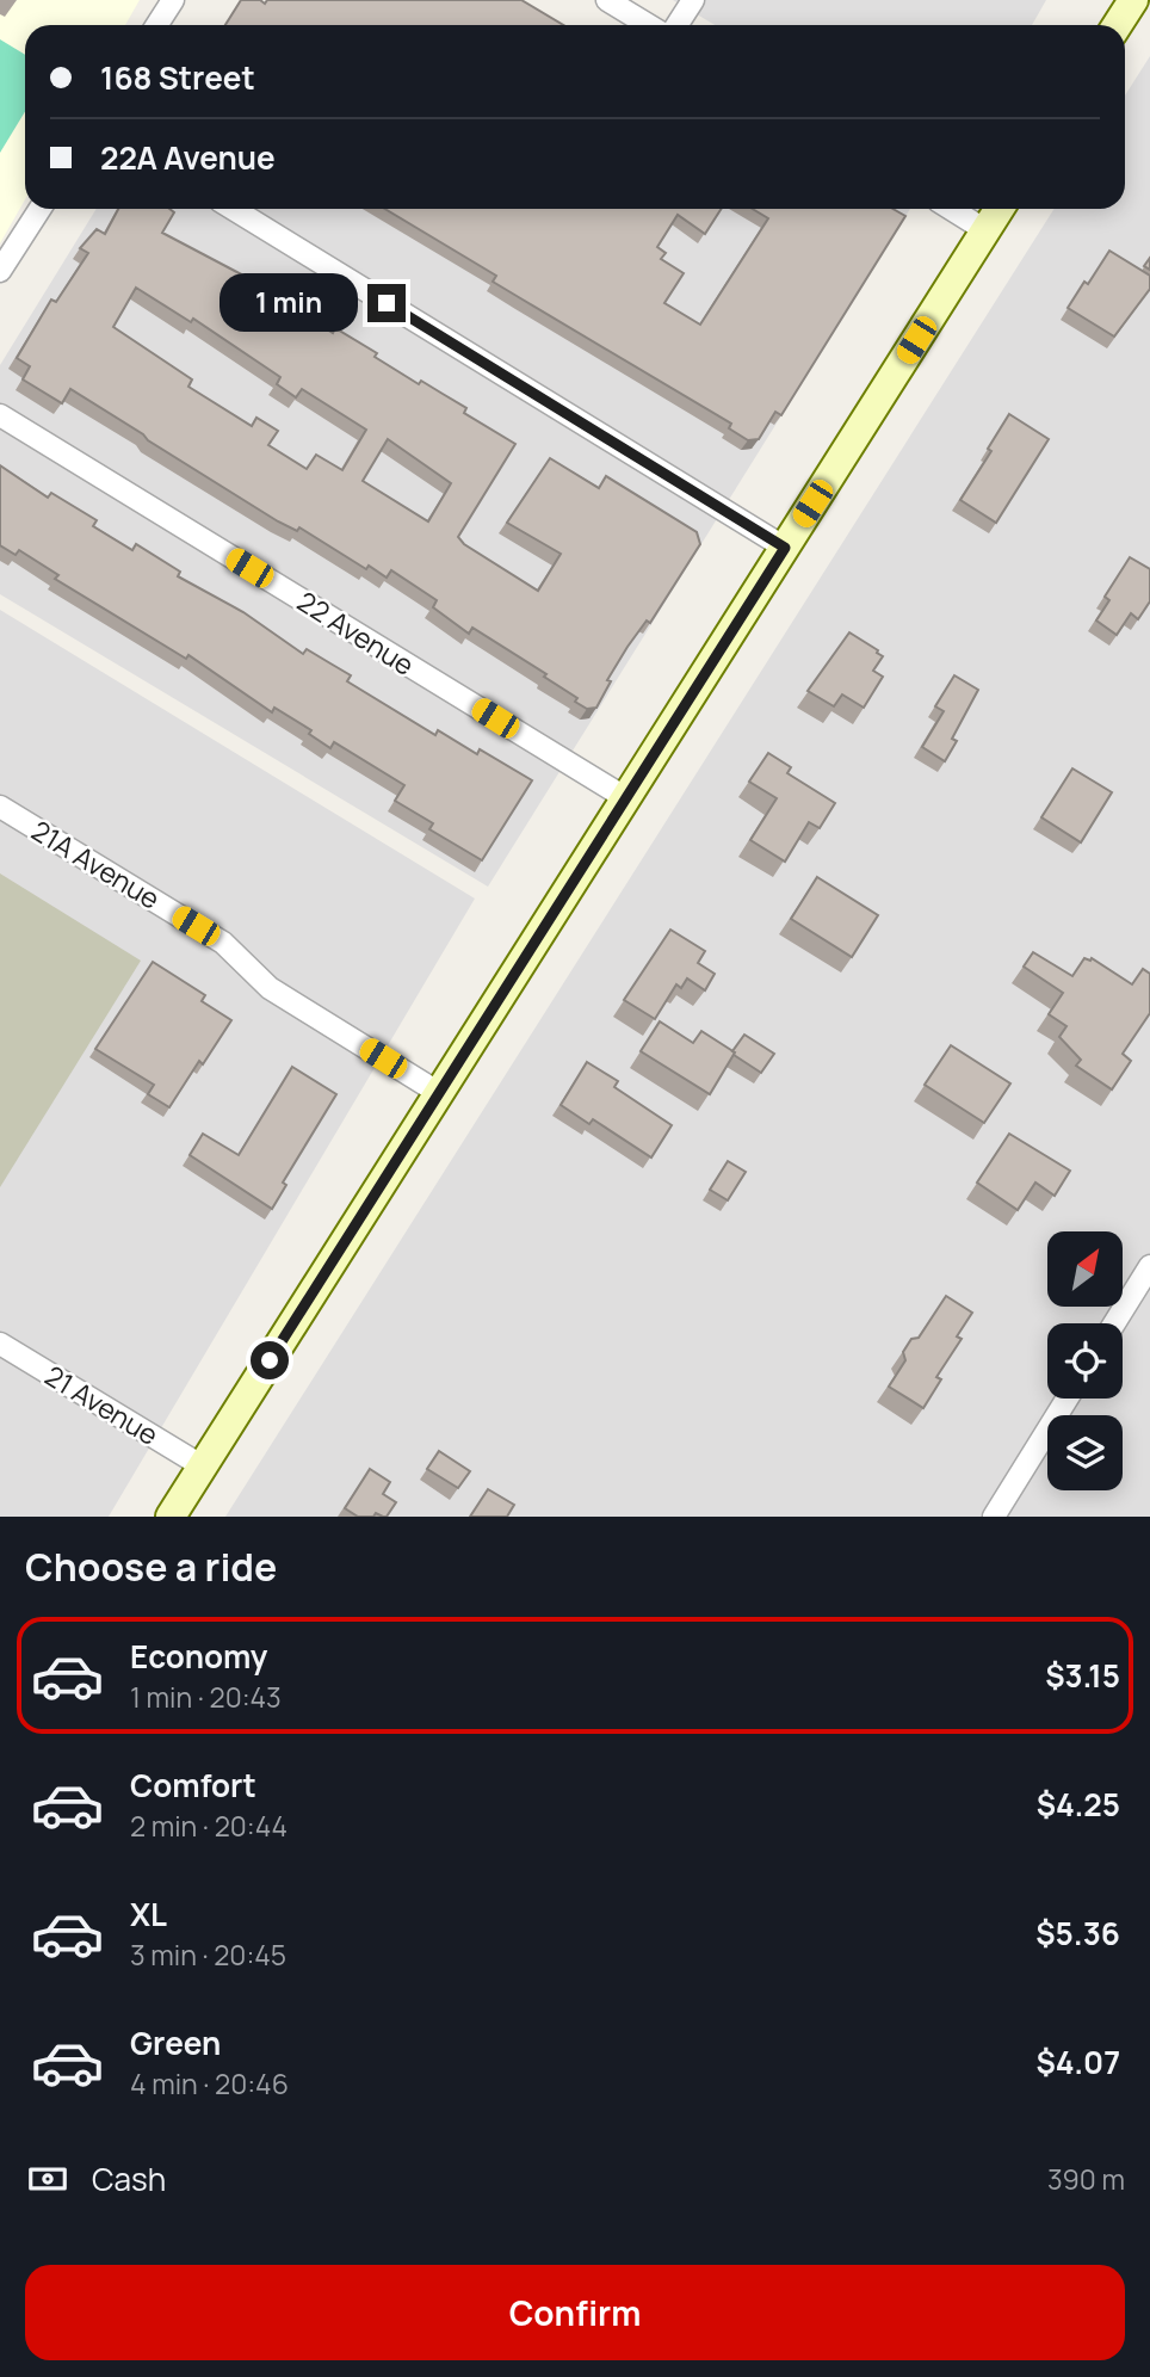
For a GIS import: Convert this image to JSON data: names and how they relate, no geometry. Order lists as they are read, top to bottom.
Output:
{
  "streets": {
    "street": ["22 Avenue", "21A Avenue", "21 Avenue"]
  },
  "north": "top right",
  "page": {
    "banner": ["168 Street", "22A Avenue"],
    "bubble": "1 min",
    "heading": "Choose a ride",
    "list": [
      {
        "name": "Economy",
        "note": "1 min · 20:43",
        "value": "$3.15"
      },
      {
        "name": "Comfort",
        "note": "2 min · 20:44",
        "value": "$4.25"
      },
      {
        "name": "XL",
        "note": "3 min · 20:45",
        "value": "$5.36"
      },
      {
        "name": "Green",
        "note": "4 min · 20:46",
        "value": "$4.07"
      }
    ],
    "pay": ["Cash", "390 m"],
    "buttons": "Confirm"
  }
}
